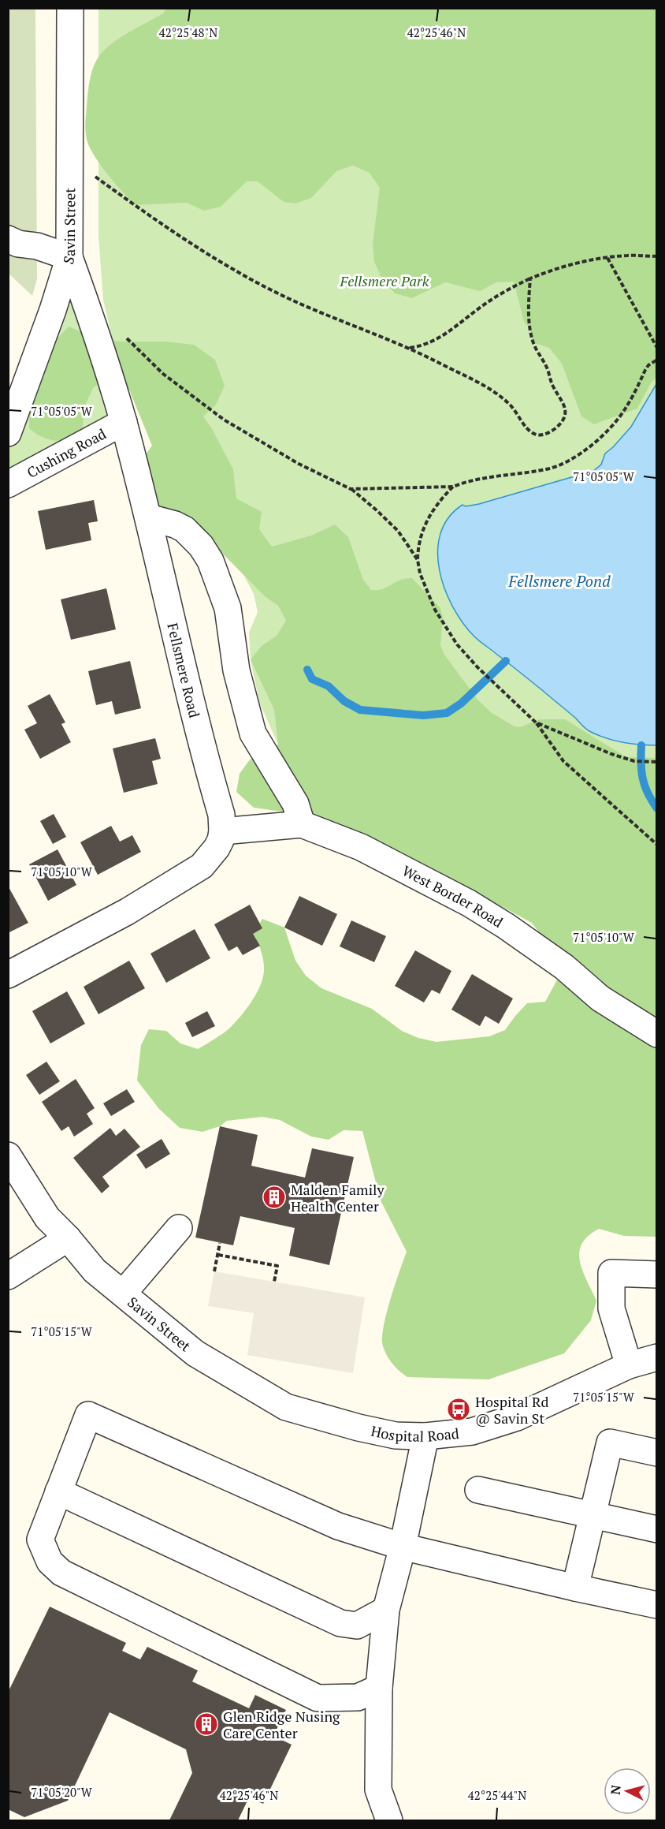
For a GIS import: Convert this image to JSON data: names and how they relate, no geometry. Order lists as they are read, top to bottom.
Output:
{
  "streets": {
    "street": [
      "Savin Street",
      "Cushing Road",
      "Fellsmere Road",
      "West Border Road",
      "Hospital Road"
    ]
  },
  "crossings": [
    ["Savin Street", "Fellsmere Road"],
    ["Savin Street", "Hospital Road"],
    ["Cushing Road", "Fellsmere Road"],
    ["Fellsmere Road", "West Border Road"]
  ],
  "water": ["Fellsmere Pond"],
  "parks": ["Fellsmere Park"],
  "places": {
    "building": ["Malden Family Health Center", "Glen Ridge Nusing Care Center"],
    "bus stop": ["Hospital Rd @ Savin St"]
  },
  "north": "left",
  "coordinates": [
    "42°25'48\"N",
    "42°25'46\"N",
    "71°05'05\"W",
    "71°05'10\"W",
    "71°05'15\"W",
    "71°05'20\"W",
    "42°25'44\"N"
  ]
}
